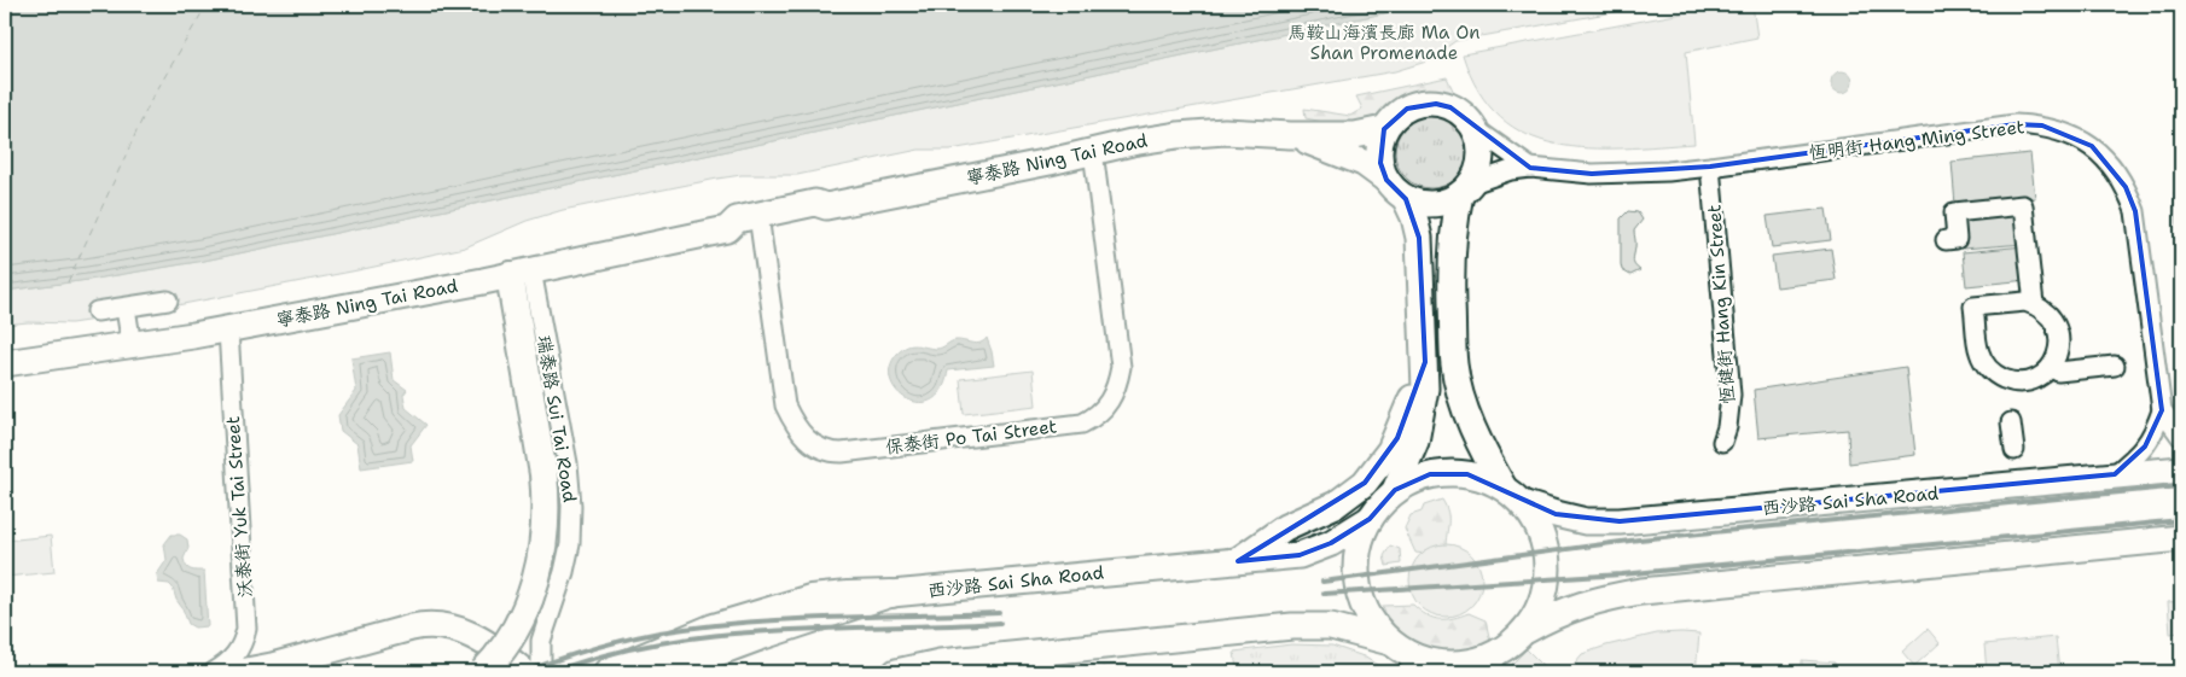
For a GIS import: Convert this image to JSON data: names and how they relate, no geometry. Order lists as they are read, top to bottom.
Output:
{
  "streets": {
    "main road": ["寧泰路 Ning Tai Road", "西沙路 Sai Sha Road"],
    "street": [
      "恆明街 Hang Ming Street",
      "恆健街 Hang Kin Street",
      "瑞泰路 Sui Tai Road",
      "保泰街 Po Tai Street",
      "沃泰街 Yuk Tai Street"
    ]
  },
  "crossings": [
    ["恆明街 Hang Ming Street", "寧泰路 Ning Tai Road"],
    ["恆明街 Hang Ming Street", "恆健街 Hang Kin Street"],
    ["恆明街 Hang Ming Street", "西沙路 Sai Sha Road"],
    ["寧泰路 Ning Tai Road", "瑞泰路 Sui Tai Road"],
    ["寧泰路 Ning Tai Road", "保泰街 Po Tai Street"],
    ["寧泰路 Ning Tai Road", "沃泰街 Yuk Tai Street"]
  ],
  "parks": ["馬鞍山海濱長廊 Ma On Shan Promenade"]
}
